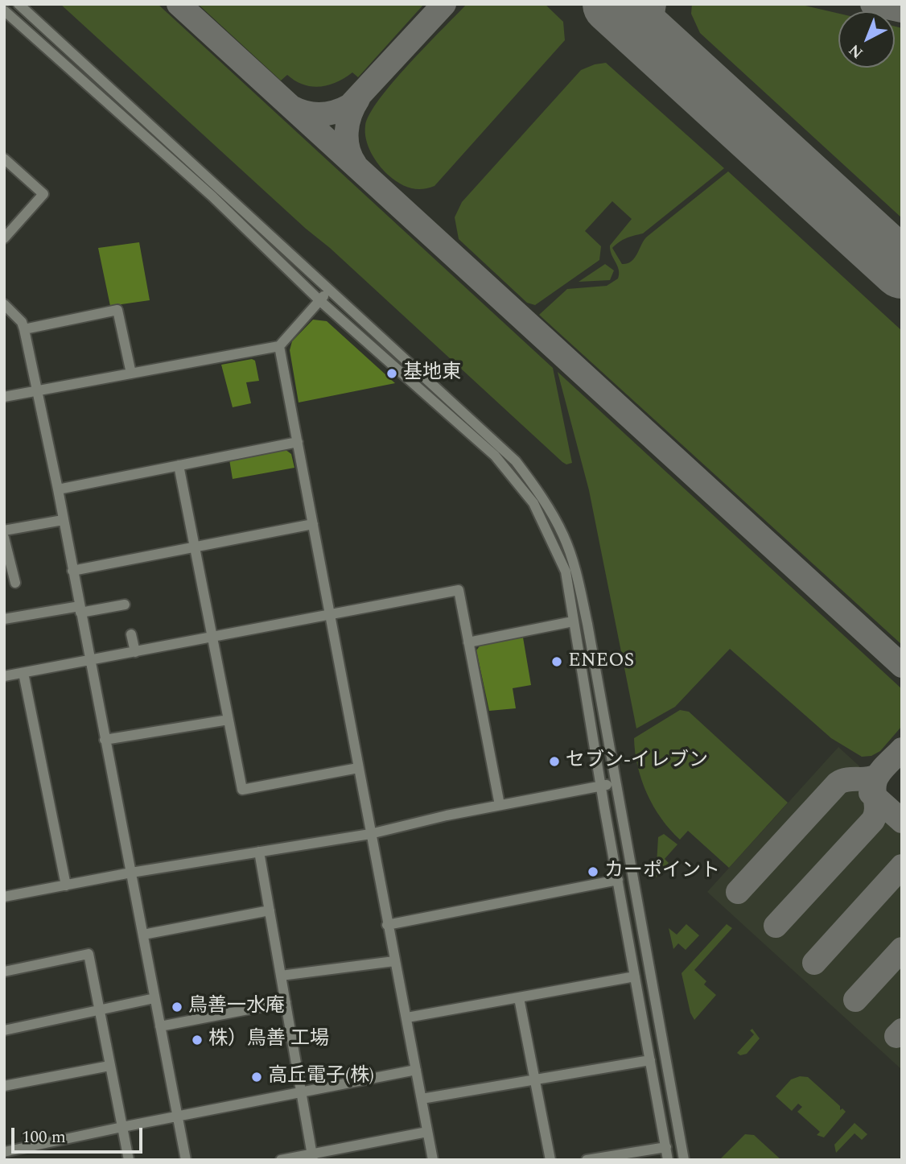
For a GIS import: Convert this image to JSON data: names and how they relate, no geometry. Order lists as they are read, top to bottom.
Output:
{
  "places": [
    "基地東",
    "ENEOS",
    "セブン-イレブン",
    "カーポイント",
    "鳥善一水庵",
    "株）鳥善 工場",
    "高丘電子(株)"
  ],
  "scale_bar": "100 m",
  "north": "bottom left"
}
